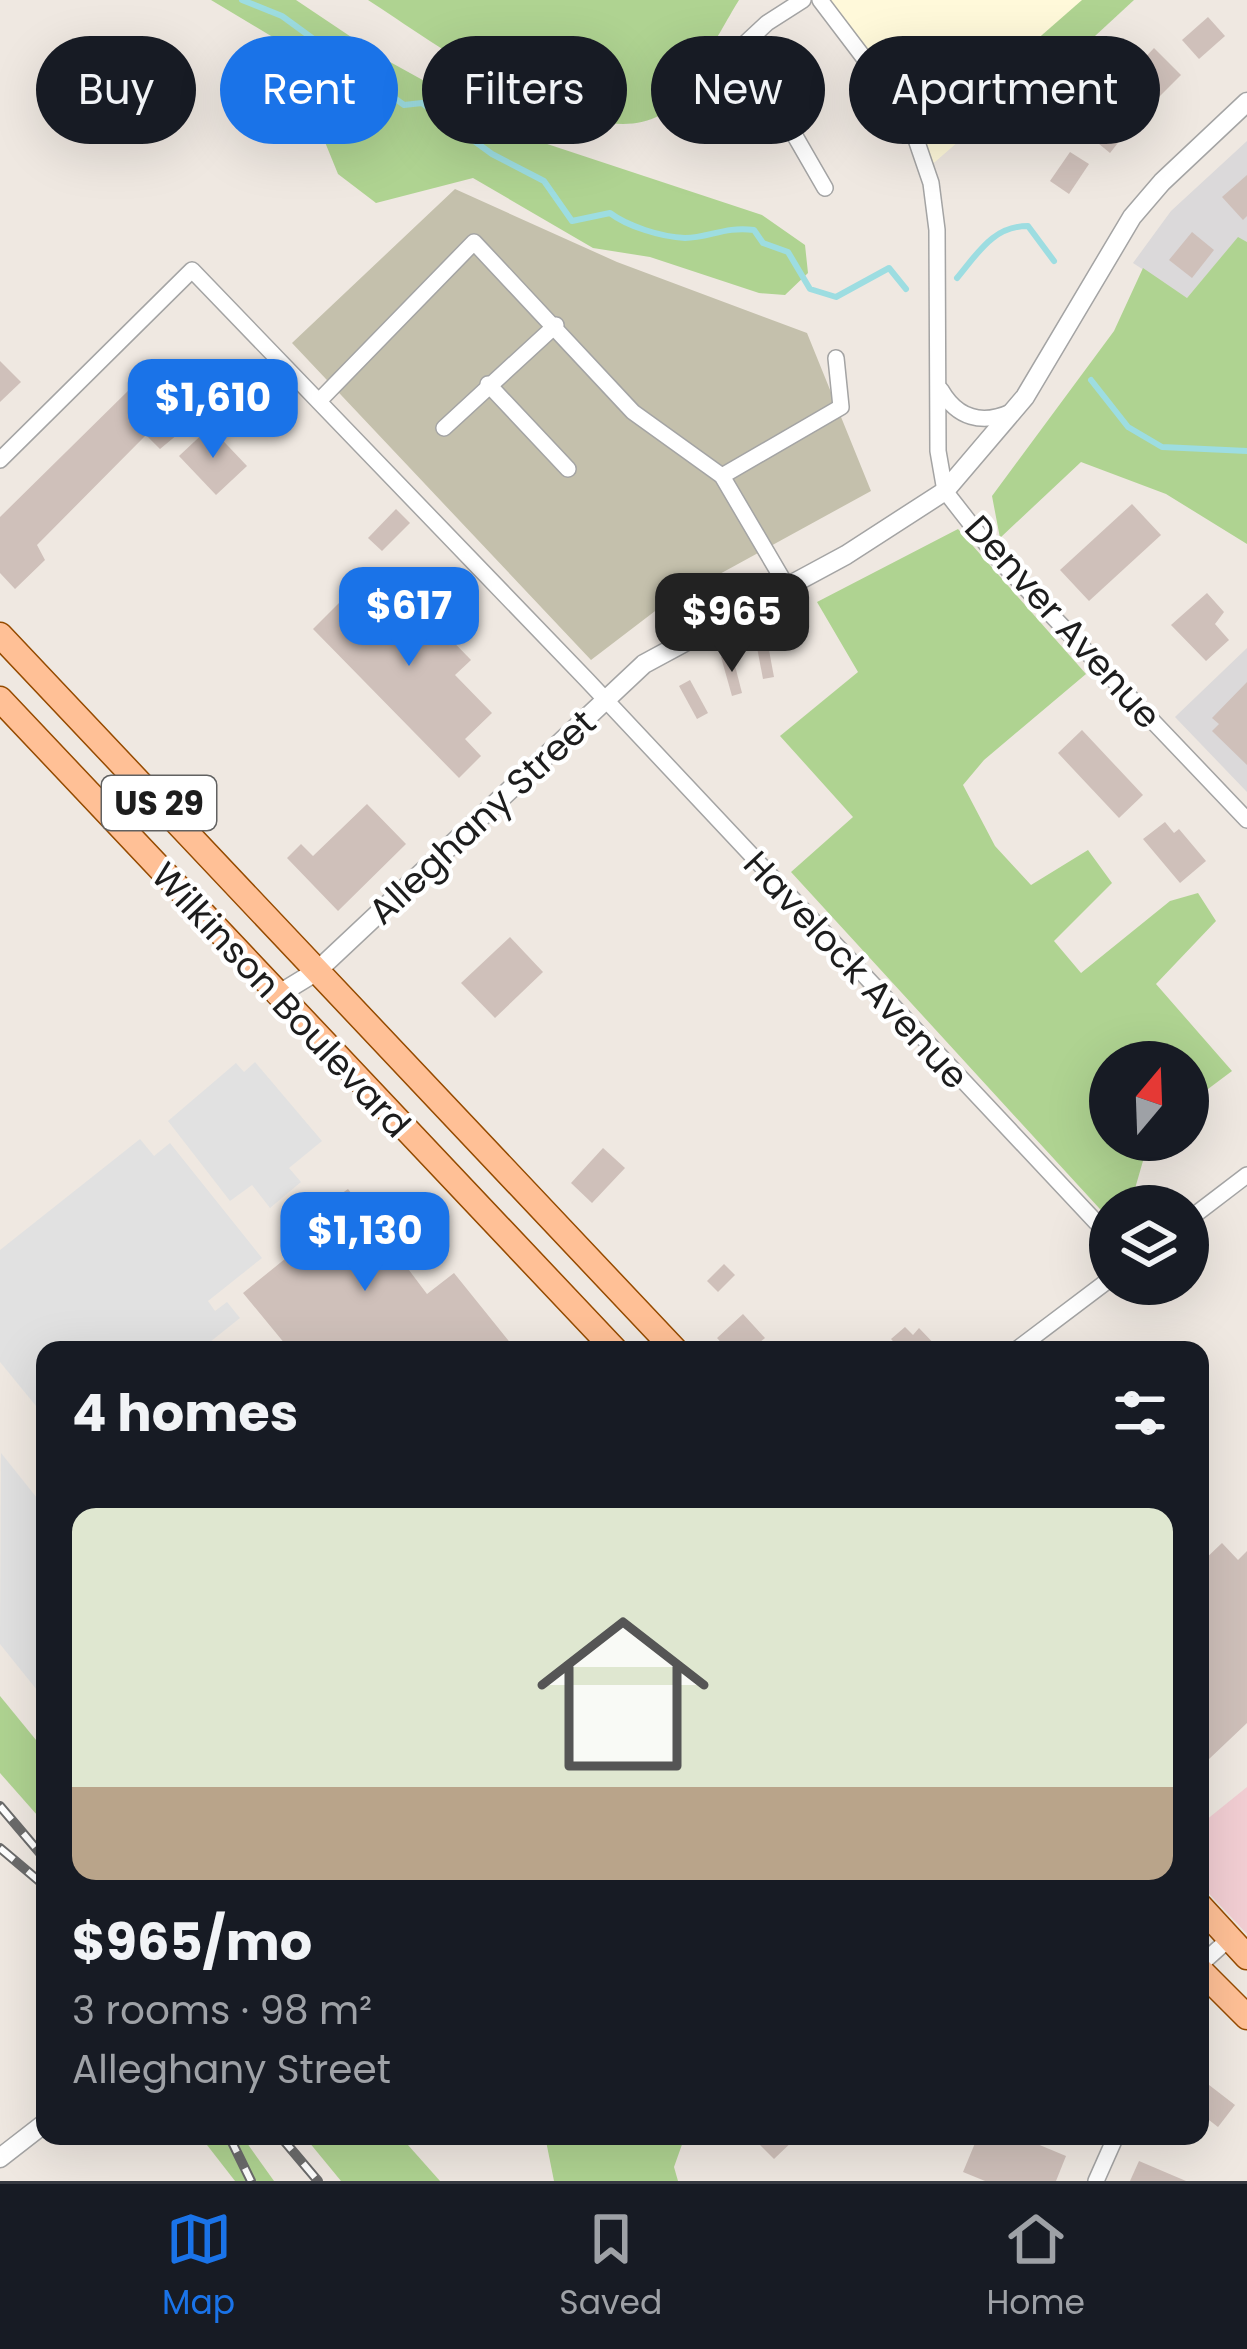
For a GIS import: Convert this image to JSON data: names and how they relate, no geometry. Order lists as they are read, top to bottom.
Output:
{
  "streets": {
    "main road": ["US 29", "Wilkinson Boulevard"],
    "street": ["Denver Avenue", "Alleghany Street", "Havelock Avenue"]
  },
  "crossings": [
    ["Denver Avenue", "Alleghany Street"],
    ["Alleghany Street", "Havelock Avenue"],
    ["Alleghany Street", "Wilkinson Boulevard"]
  ],
  "north": "top",
  "page": {
    "chip": [
      "Buy",
      "Rent",
      "Filters",
      "New",
      "Apartment"
    ],
    "price": [
      "$1,610",
      "$617",
      "$965",
      "$1,130"
    ],
    "heading": "4 homes",
    "list": [
      {
        "name": "$965/mo",
        "note": "3 rooms · 98 m² · Alleghany Street"
      }
    ],
    "tabs": ["Map", "Saved", "Home"]
  }
}
